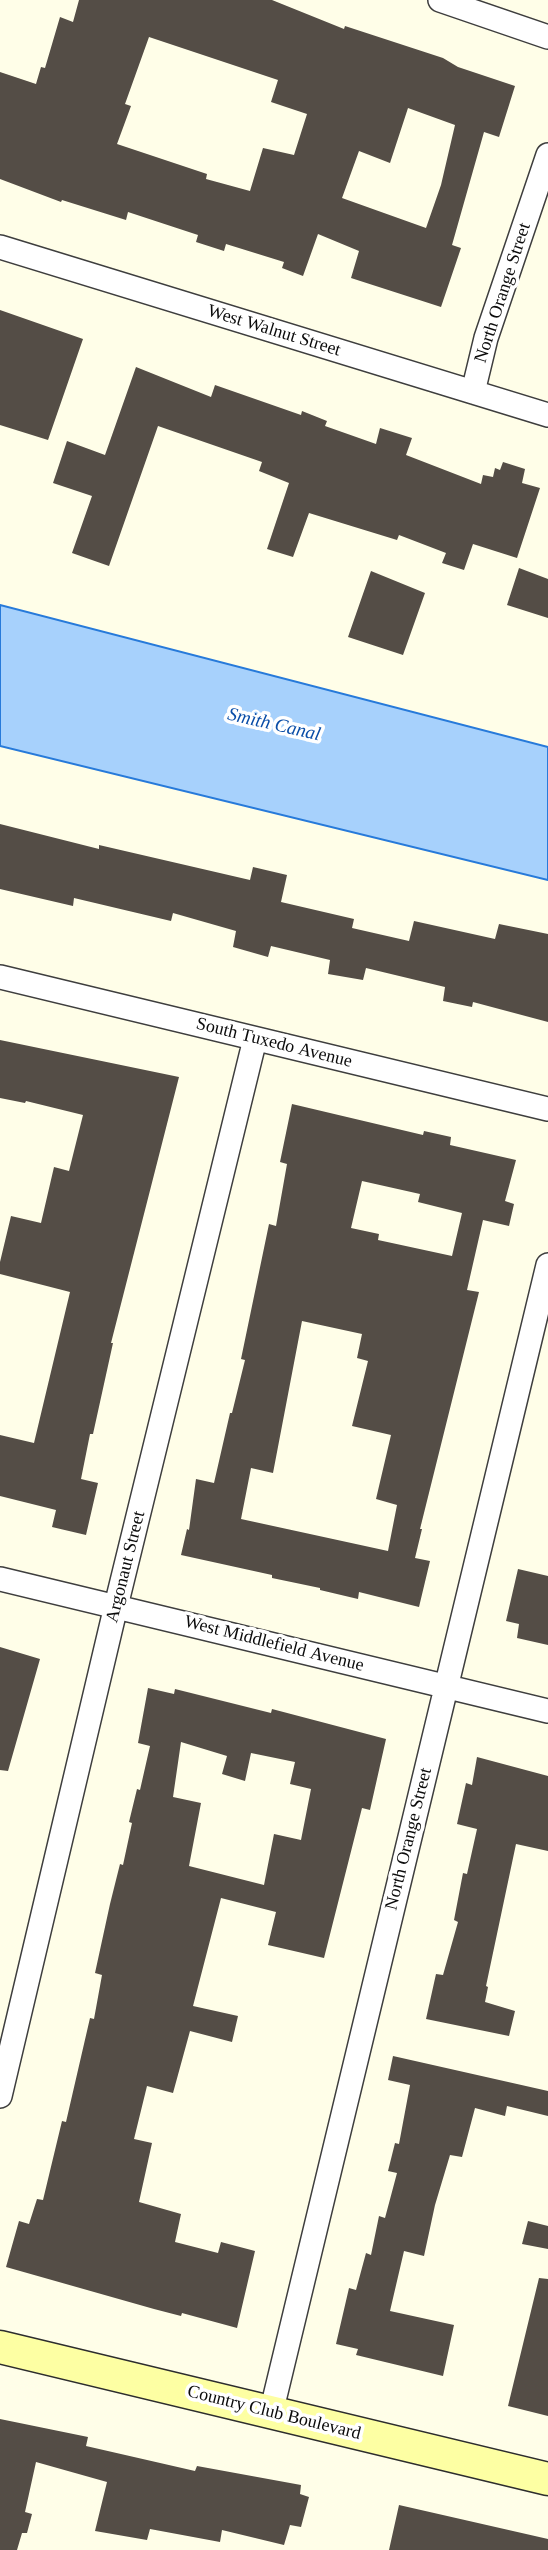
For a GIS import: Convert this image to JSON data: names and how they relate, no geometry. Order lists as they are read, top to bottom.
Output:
{
  "streets": {
    "street": [
      "North Orange Street",
      "West Walnut Street",
      "South Tuxedo Avenue",
      "Argonaut Street",
      "West Middlefield Avenue",
      "Country Club Boulevard"
    ]
  },
  "crossings": [
    ["North Orange Street", "West Walnut Street"],
    ["North Orange Street", "West Middlefield Avenue"],
    ["North Orange Street", "Country Club Boulevard"],
    ["South Tuxedo Avenue", "Argonaut Street"],
    ["Argonaut Street", "West Middlefield Avenue"]
  ],
  "water": ["Smith Canal"]
}
